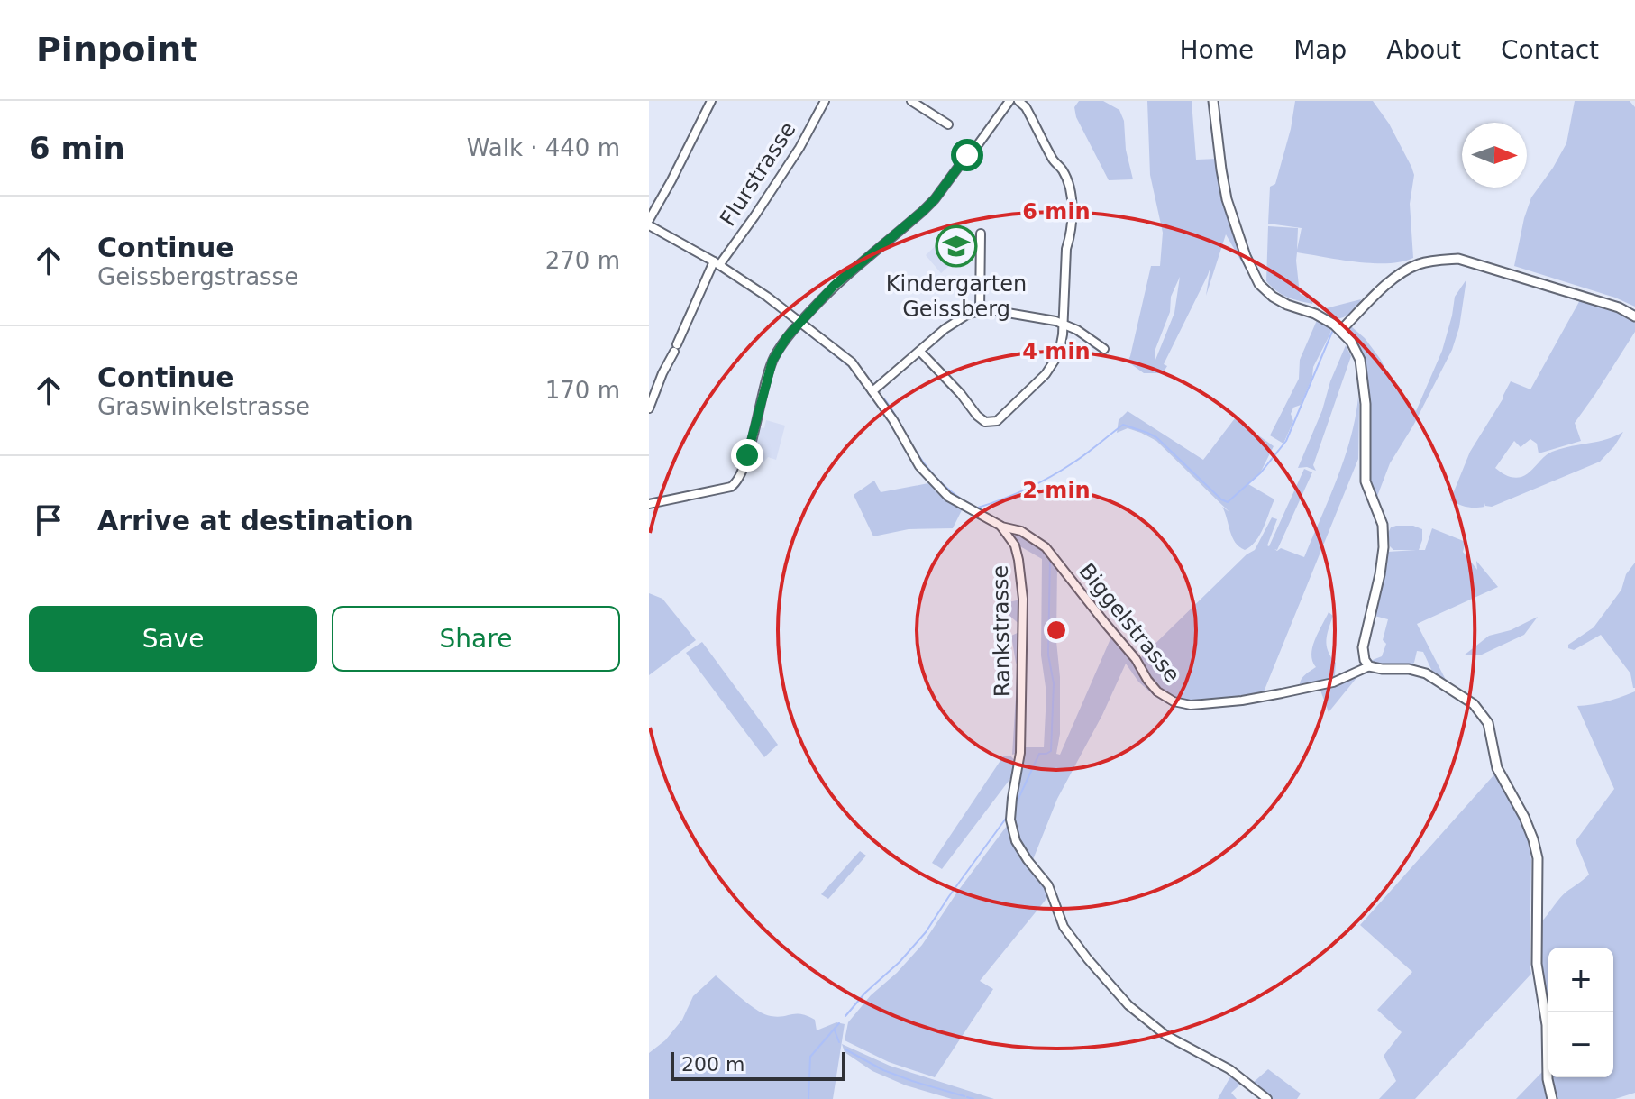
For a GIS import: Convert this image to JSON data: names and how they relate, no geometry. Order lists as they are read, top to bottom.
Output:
{
  "streets": {
    "street": ["Flurstrasse", "Biggelstrasse", "Rankstrasse"]
  },
  "crossings": [
    ["Biggelstrasse", "Rankstrasse"]
  ],
  "places": {
    "school or university": ["Kindergarten Geissberg"]
  },
  "scale_bar": "200 m",
  "north": "right",
  "page": {
    "header": "Pinpoint",
    "nav": [
      "Home",
      "Map",
      "About",
      "Contact"
    ],
    "heading": ["6 min", "Walk · 440 m"],
    "list": [
      ["Continue", "Geissbergstrasse", "270 m"],
      ["Continue", "Graswinkelstrasse", "170 m"],
      "Arrive at destination"
    ],
    "buttons": ["Save", "Share"],
    "map_buttons": ["+", "−"],
    "scale": "200 m"
  },
  "rings": ["6 min", "4 min", "2 min"]
}
